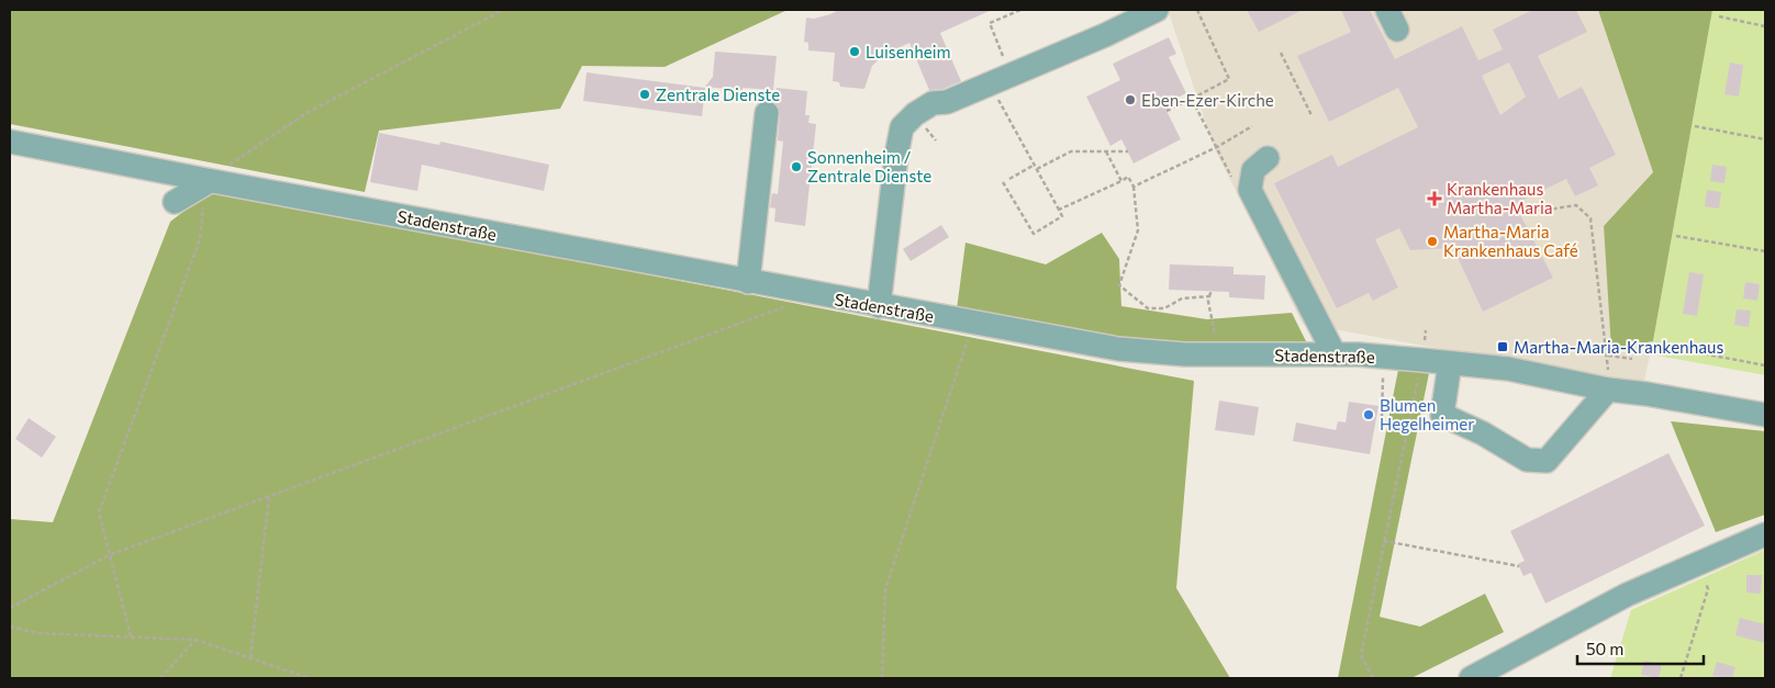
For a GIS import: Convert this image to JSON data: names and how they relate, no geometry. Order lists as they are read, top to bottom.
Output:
{
  "streets": {
    "street": ["Stadenstraße"]
  },
  "places": {
    "other": [
      "Luisenheim",
      "Zentrale Dienste",
      "Eben-Ezer-Kirche",
      "Sonnenheim / Zentrale Dienste",
      "Martha-Maria Krankenhaus Café",
      "Blumen Hegelheimer"
    ],
    "health": ["Krankenhaus Martha-Maria"],
    "transit": ["Martha-Maria-Krankenhaus"]
  },
  "scale_bar": "50 m"
}
